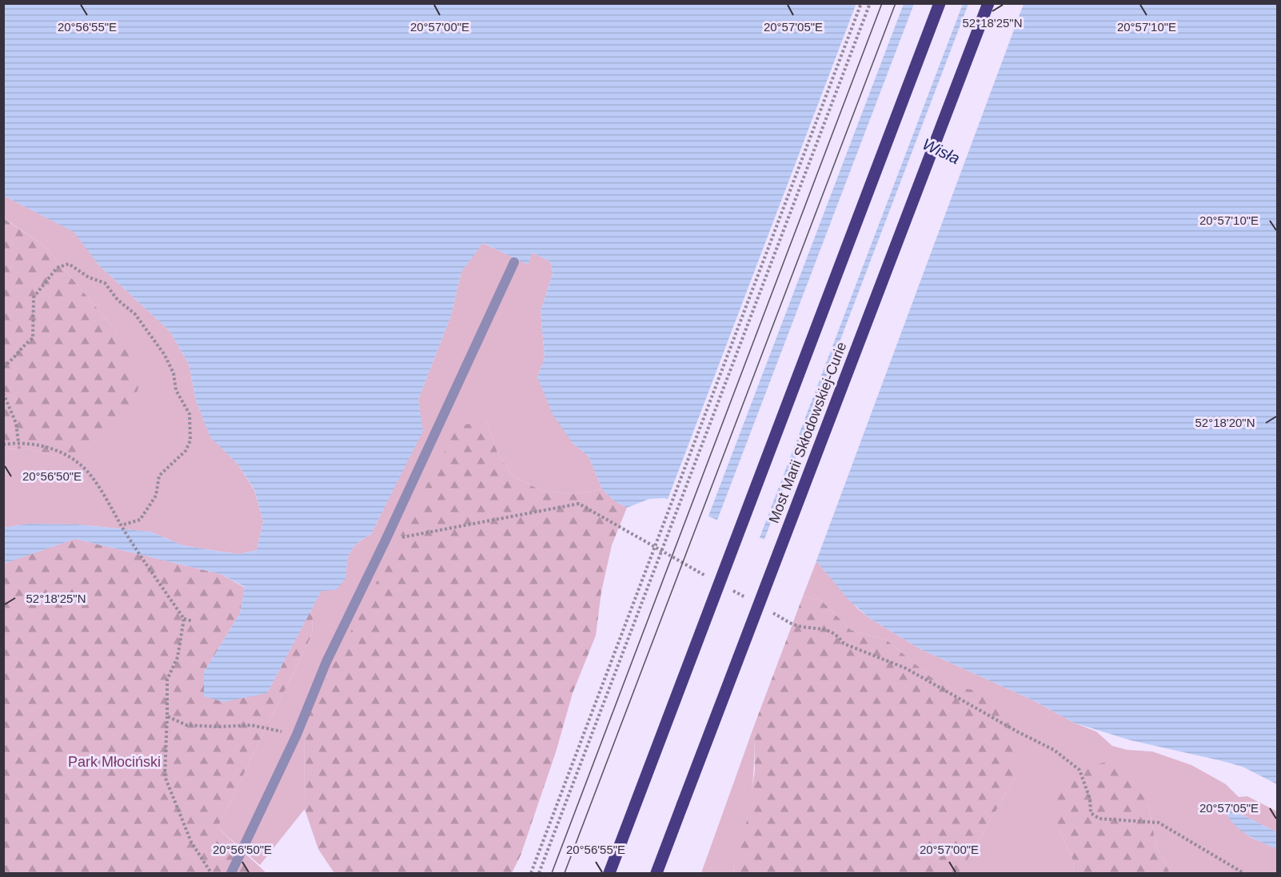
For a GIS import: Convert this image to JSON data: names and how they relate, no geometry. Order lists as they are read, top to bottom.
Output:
{
  "streets": {
    "main road": ["Most Marii Skłodowskiej-Curie"]
  },
  "water": ["Wisła"],
  "parks": ["Park Młociński"],
  "coordinates": [
    "52°18'25\"N",
    "20°56'55\"E",
    "20°57'00\"E",
    "20°57'05\"E",
    "20°57'10\"E",
    "52°18'20\"N",
    "20°56'50\"E"
  ]
}
